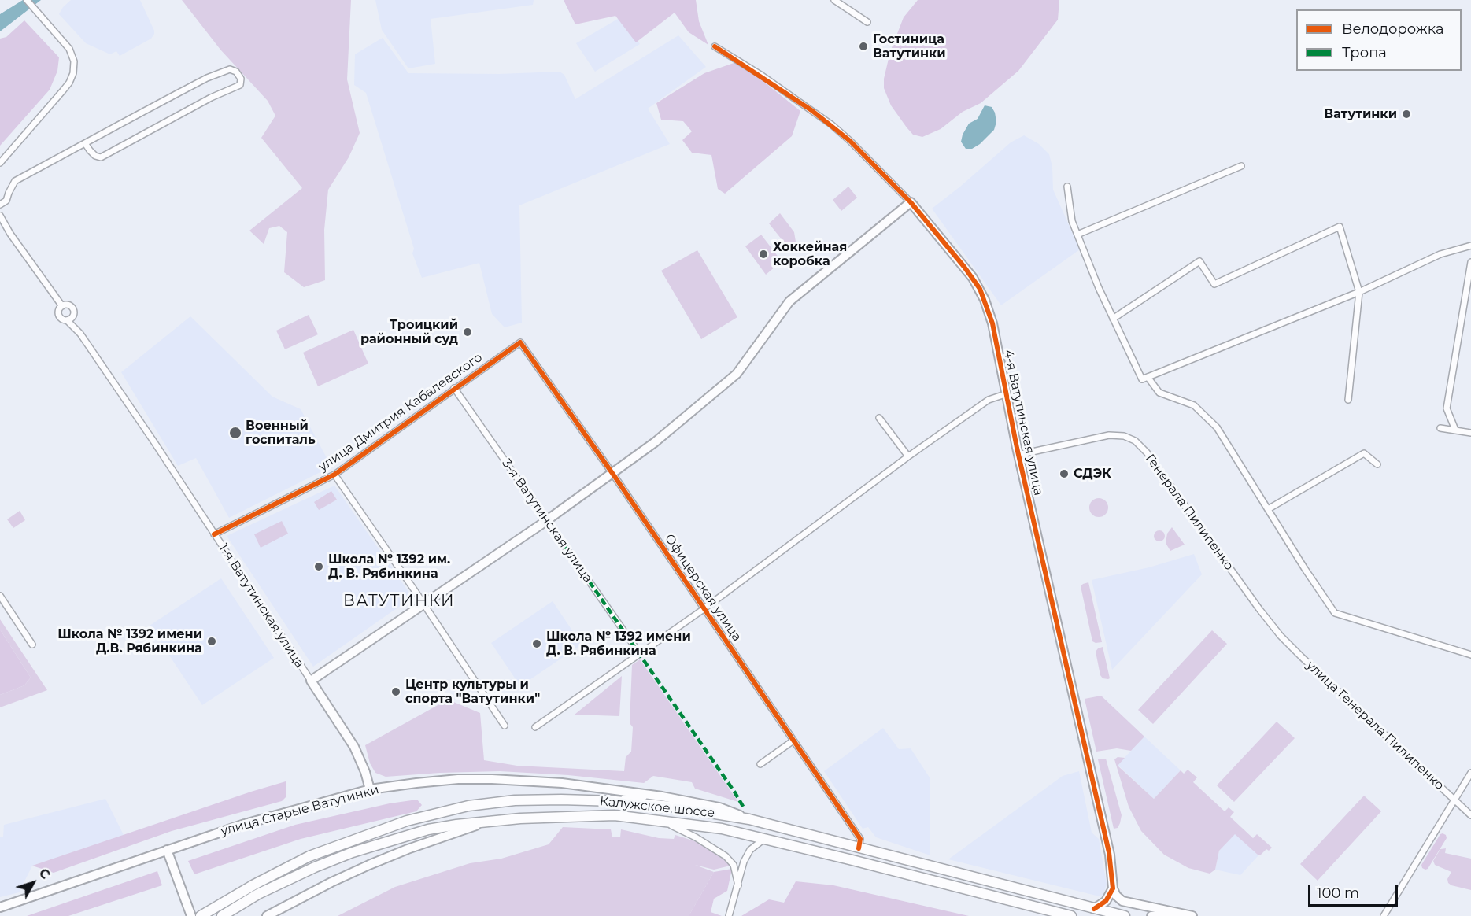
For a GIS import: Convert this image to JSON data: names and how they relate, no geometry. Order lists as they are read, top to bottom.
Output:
{
  "streets": {
    "highway": ["Калужское шоссе"],
    "street": [
      "улица Дмитрия Кабалевского",
      "4-я Ватутинская улица",
      "Генерала Пилипенко",
      "3-я Ватутинская улица",
      "Офицерская улица",
      "1-я Ватутинская улица",
      "улица Генерала Пилипенко",
      "улица Старые Ватутинки"
    ]
  },
  "crossings": [
    ["улица Дмитрия Кабалевского", "3-я Ватутинская улица"],
    ["улица Дмитрия Кабалевского", "Офицерская улица"],
    ["улица Дмитрия Кабалевского", "1-я Ватутинская улица"],
    ["4-я Ватутинская улица", "Генерала Пилипенко"],
    ["Генерала Пилипенко", "улица Генерала Пилипенко"],
    ["Офицерская улица", "Калужское шоссе"],
    ["1-я Ватутинская улица", "улица Старые Ватутинки"],
    ["Калужское шоссе", "улица Старые Ватутинки"]
  ],
  "districts": ["ВАТУТИНКИ"],
  "places": [
    "Гостиница Ватутинки",
    "Ватутинки",
    "Хоккейная коробка",
    "Троицкий районный суд",
    "Военный госпиталь",
    "СДЭК",
    "Школа № 1392 им. Д. В. Рябинкина",
    "Школа № 1392 имени Д.В. Рябинкина",
    "Школа № 1392 имени Д. В. Рябинкина",
    "Центр культуры и спорта \"Ватутинки\""
  ],
  "legend": ["Велодорожка", "Тропа"],
  "scale_bar": "100 m",
  "north": "top right"
}
